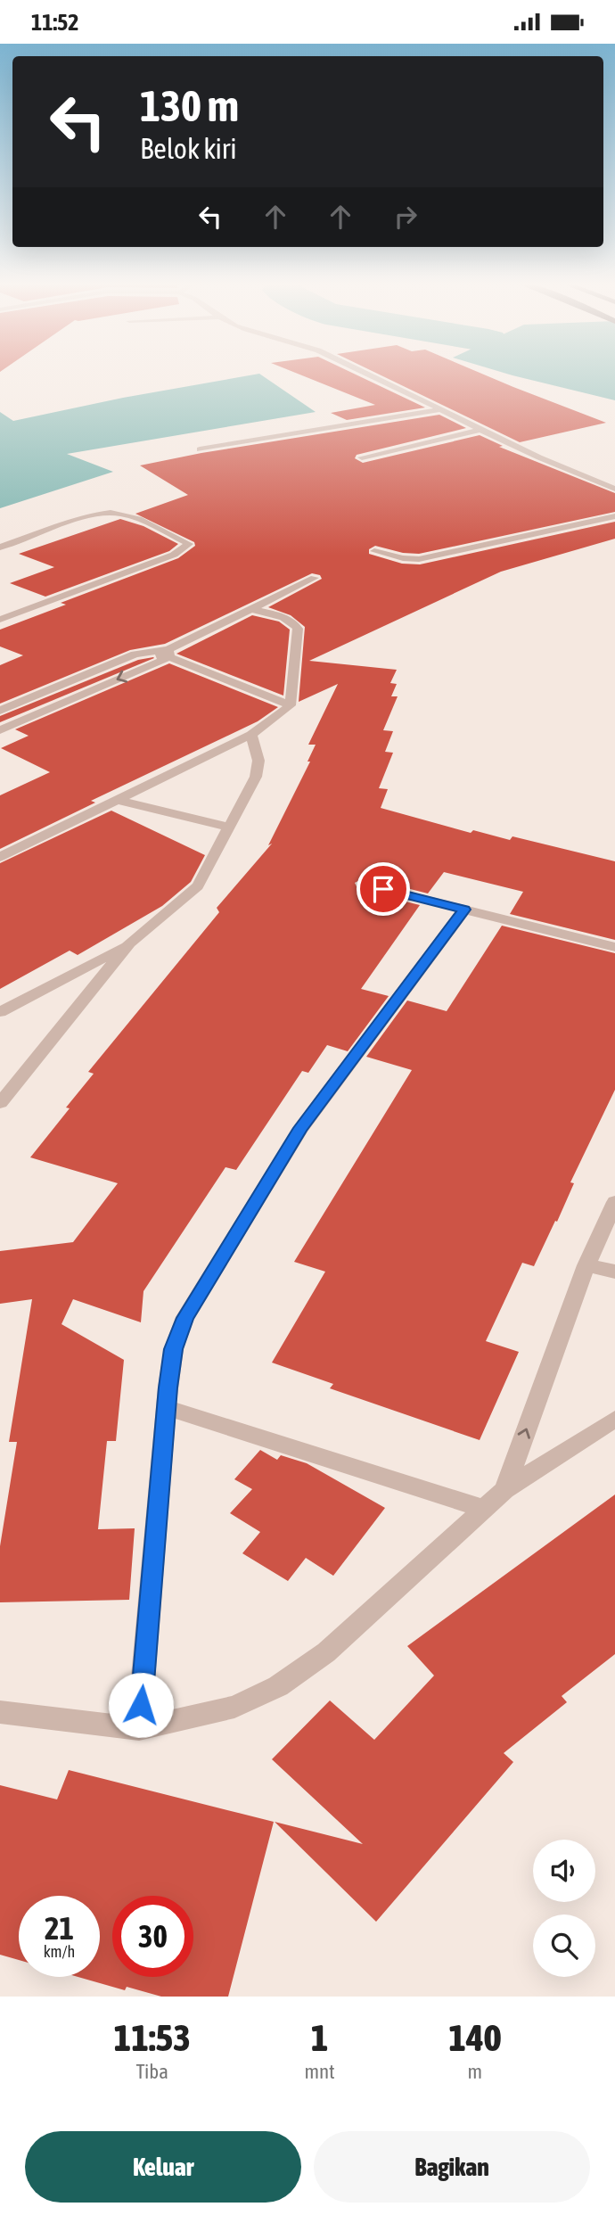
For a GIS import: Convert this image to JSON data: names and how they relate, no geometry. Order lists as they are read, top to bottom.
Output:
{
  "page": {
    "status": "11:52",
    "turn": ["130 m", "Belok kiri"],
    "speed": "21 km/h",
    "limit": "30",
    "eta": [
      "11:53",
      "Tiba",
      "1",
      "mnt",
      "140",
      "m"
    ],
    "buttons": ["Keluar", "Bagikan"]
  }
}
